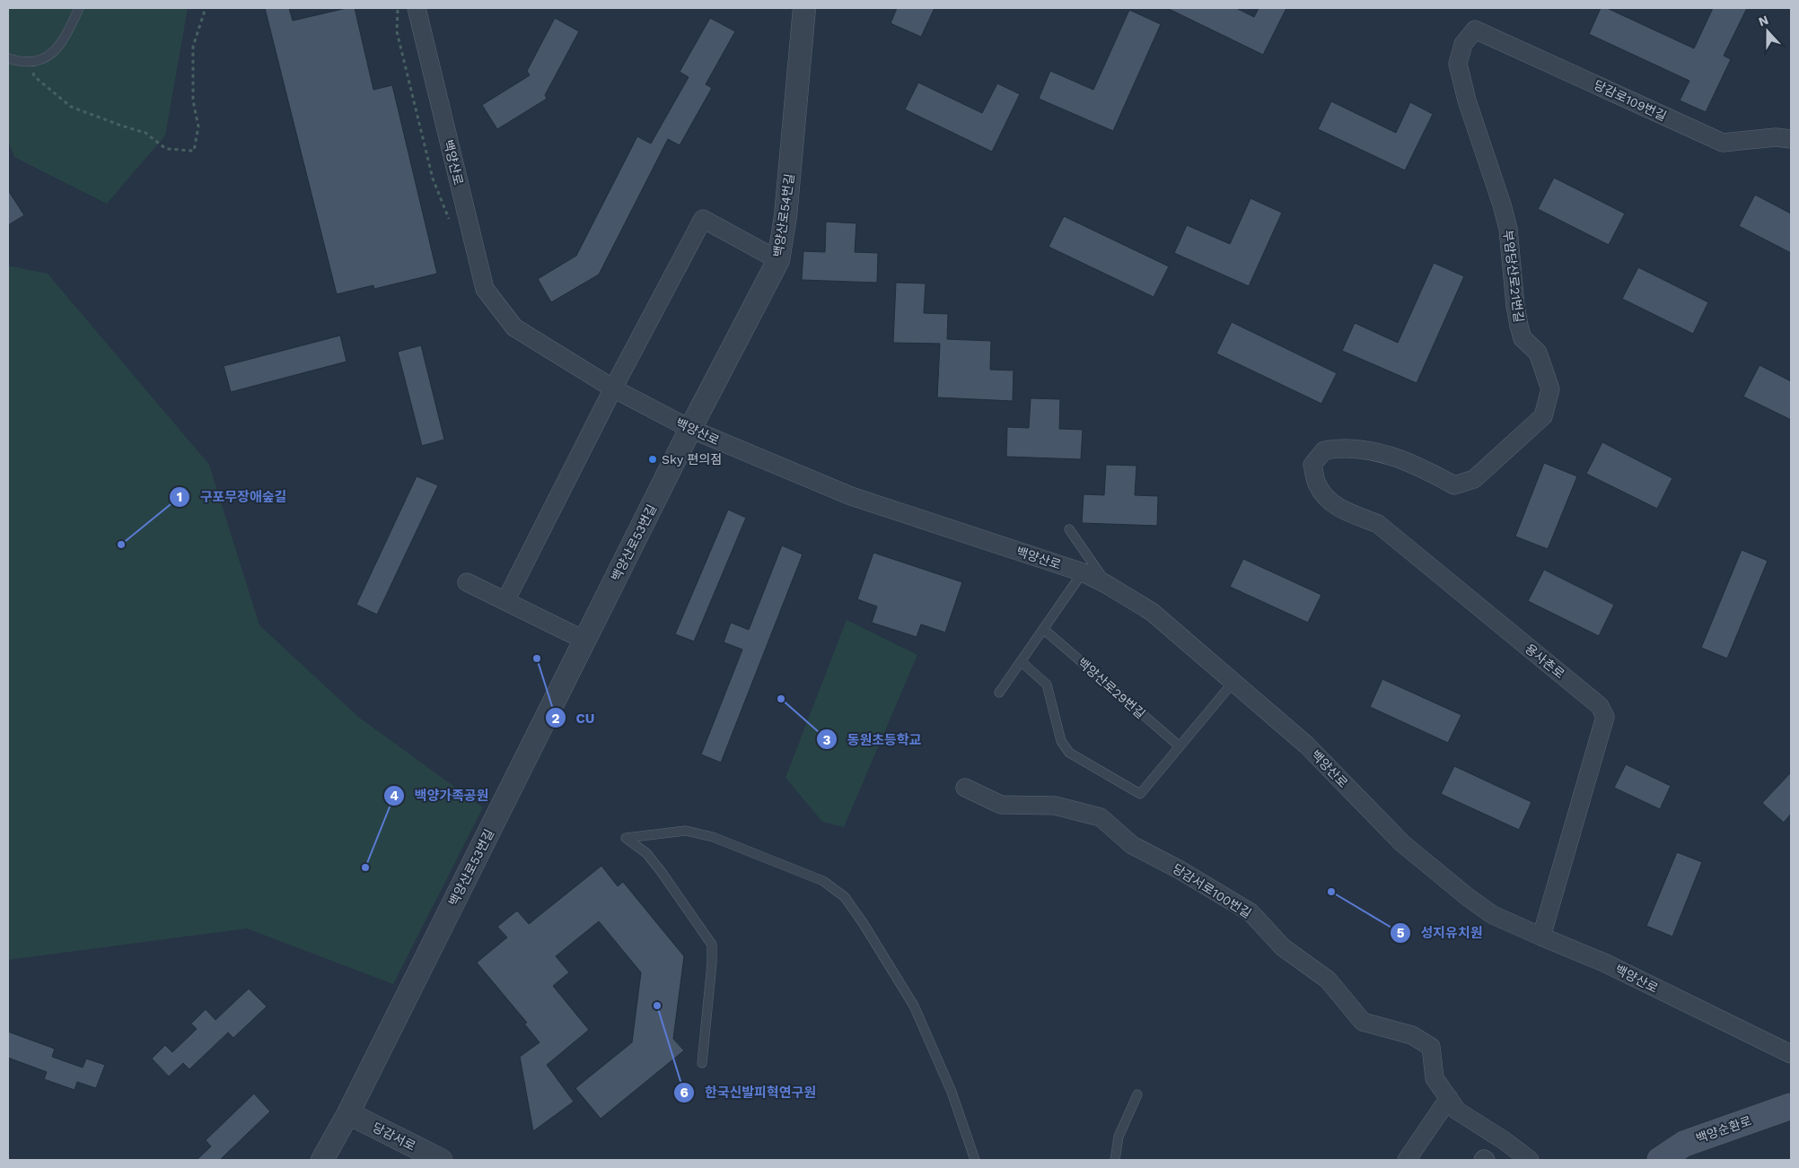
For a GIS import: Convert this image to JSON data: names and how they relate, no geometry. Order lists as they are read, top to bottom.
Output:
{
  "streets": {
    "main road": ["백양순환로"],
    "street": [
      "당감로109번길",
      "백양산로",
      "백양산로54번길",
      "부암당산로21번길",
      "백양산로53번길",
      "용사촌로",
      "당감서로100번길",
      "당감서로"
    ],
    "lane": ["백양산로29번길"]
  },
  "crossings": [
    ["당감로109번길", "부암당산로21번길"],
    ["백양산로", "백양산로54번길"],
    ["백양산로", "백양산로53번길"],
    ["백양산로", "용사촌로"],
    ["백양산로54번길", "백양산로53번길"],
    ["부암당산로21번길", "용사촌로"],
    ["백양산로53번길", "당감서로"]
  ],
  "places": [
    "Sky 편의점",
    "구포무장애숲길",
    "CU",
    "동원초등학교",
    "백양가족공원",
    "성지유치원",
    "한국신발피혁연구원"
  ],
  "north": "top"
}
